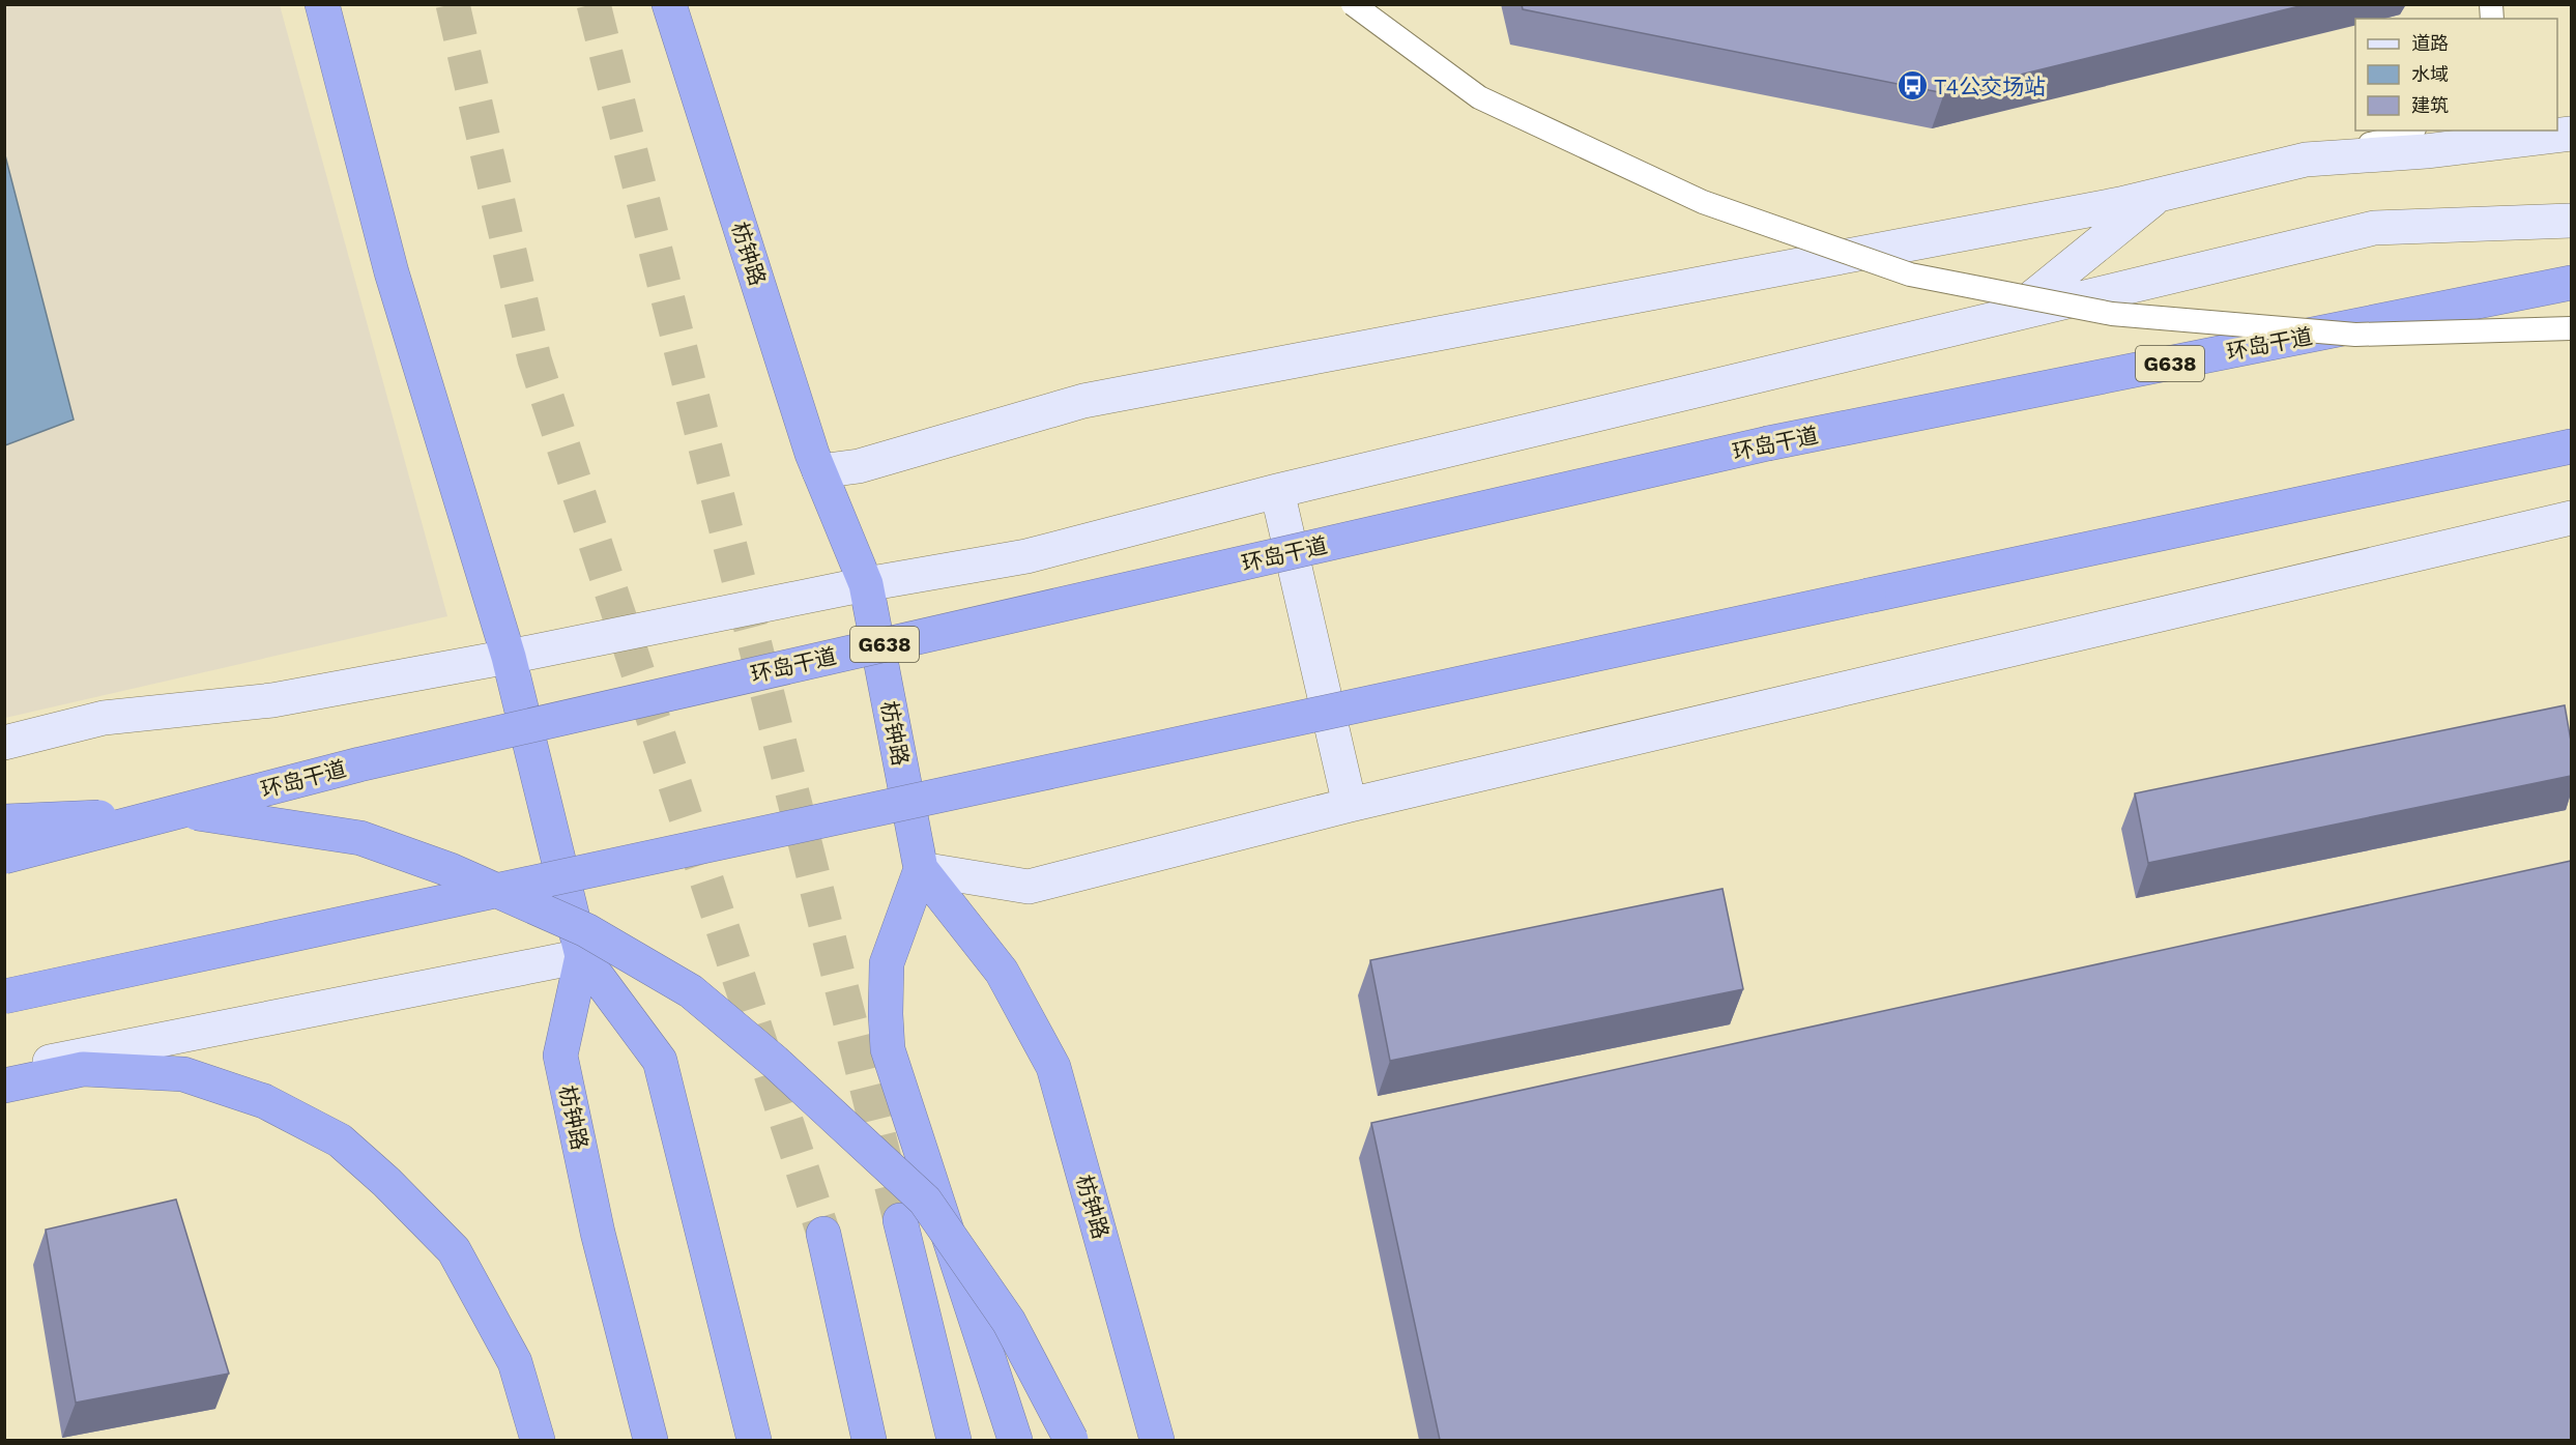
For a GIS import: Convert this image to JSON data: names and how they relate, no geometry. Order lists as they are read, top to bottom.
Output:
{
  "streets": {
    "highway": ["枋钟路", "环岛干道", "G638"]
  },
  "places": {
    "bus stop": ["T4公交场站"]
  },
  "legend": ["道路", "水域", "建筑"]
}
